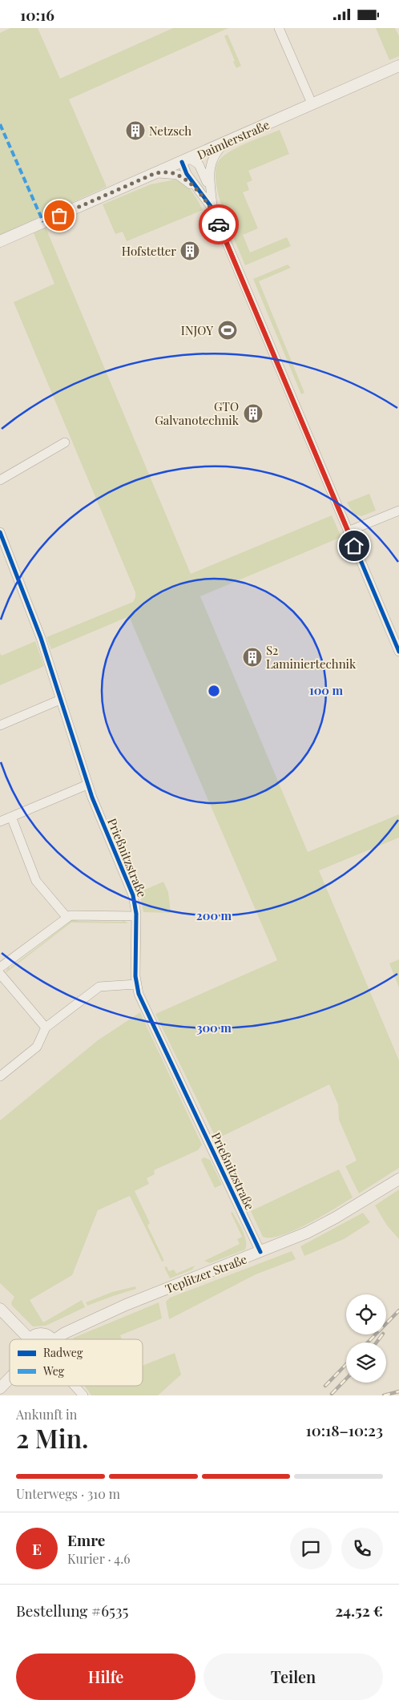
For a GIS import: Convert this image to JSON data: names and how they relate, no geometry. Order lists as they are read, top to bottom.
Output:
{
  "streets": {
    "street": ["Daimlerstraße", "Prießnitzstraße", "Teplitzer Straße"]
  },
  "crossings": [
    ["Prießnitzstraße", "Teplitzer Straße"]
  ],
  "places": {
    "building": [
      "Netzsch",
      "Hofstetter",
      "GTO Galvanotechnik",
      "S2 Laminiertechnik"
    ],
    "sports": ["INJOY"]
  },
  "legend": ["Radweg", "Weg"],
  "page": {
    "status": "10:16",
    "heading": ["2 Min.", "Ankunft in", "10:18–10:23"],
    "panel": [
      "Emre",
      "Kurier · 4.6",
      "Bestellung #6535",
      "24.52 €"
    ],
    "bar": "Unterwegs · 310 m",
    "round": "E",
    "buttons": ["Hilfe", "Teilen"]
  },
  "rings": ["100 m", "200 m", "300 m"]
}
